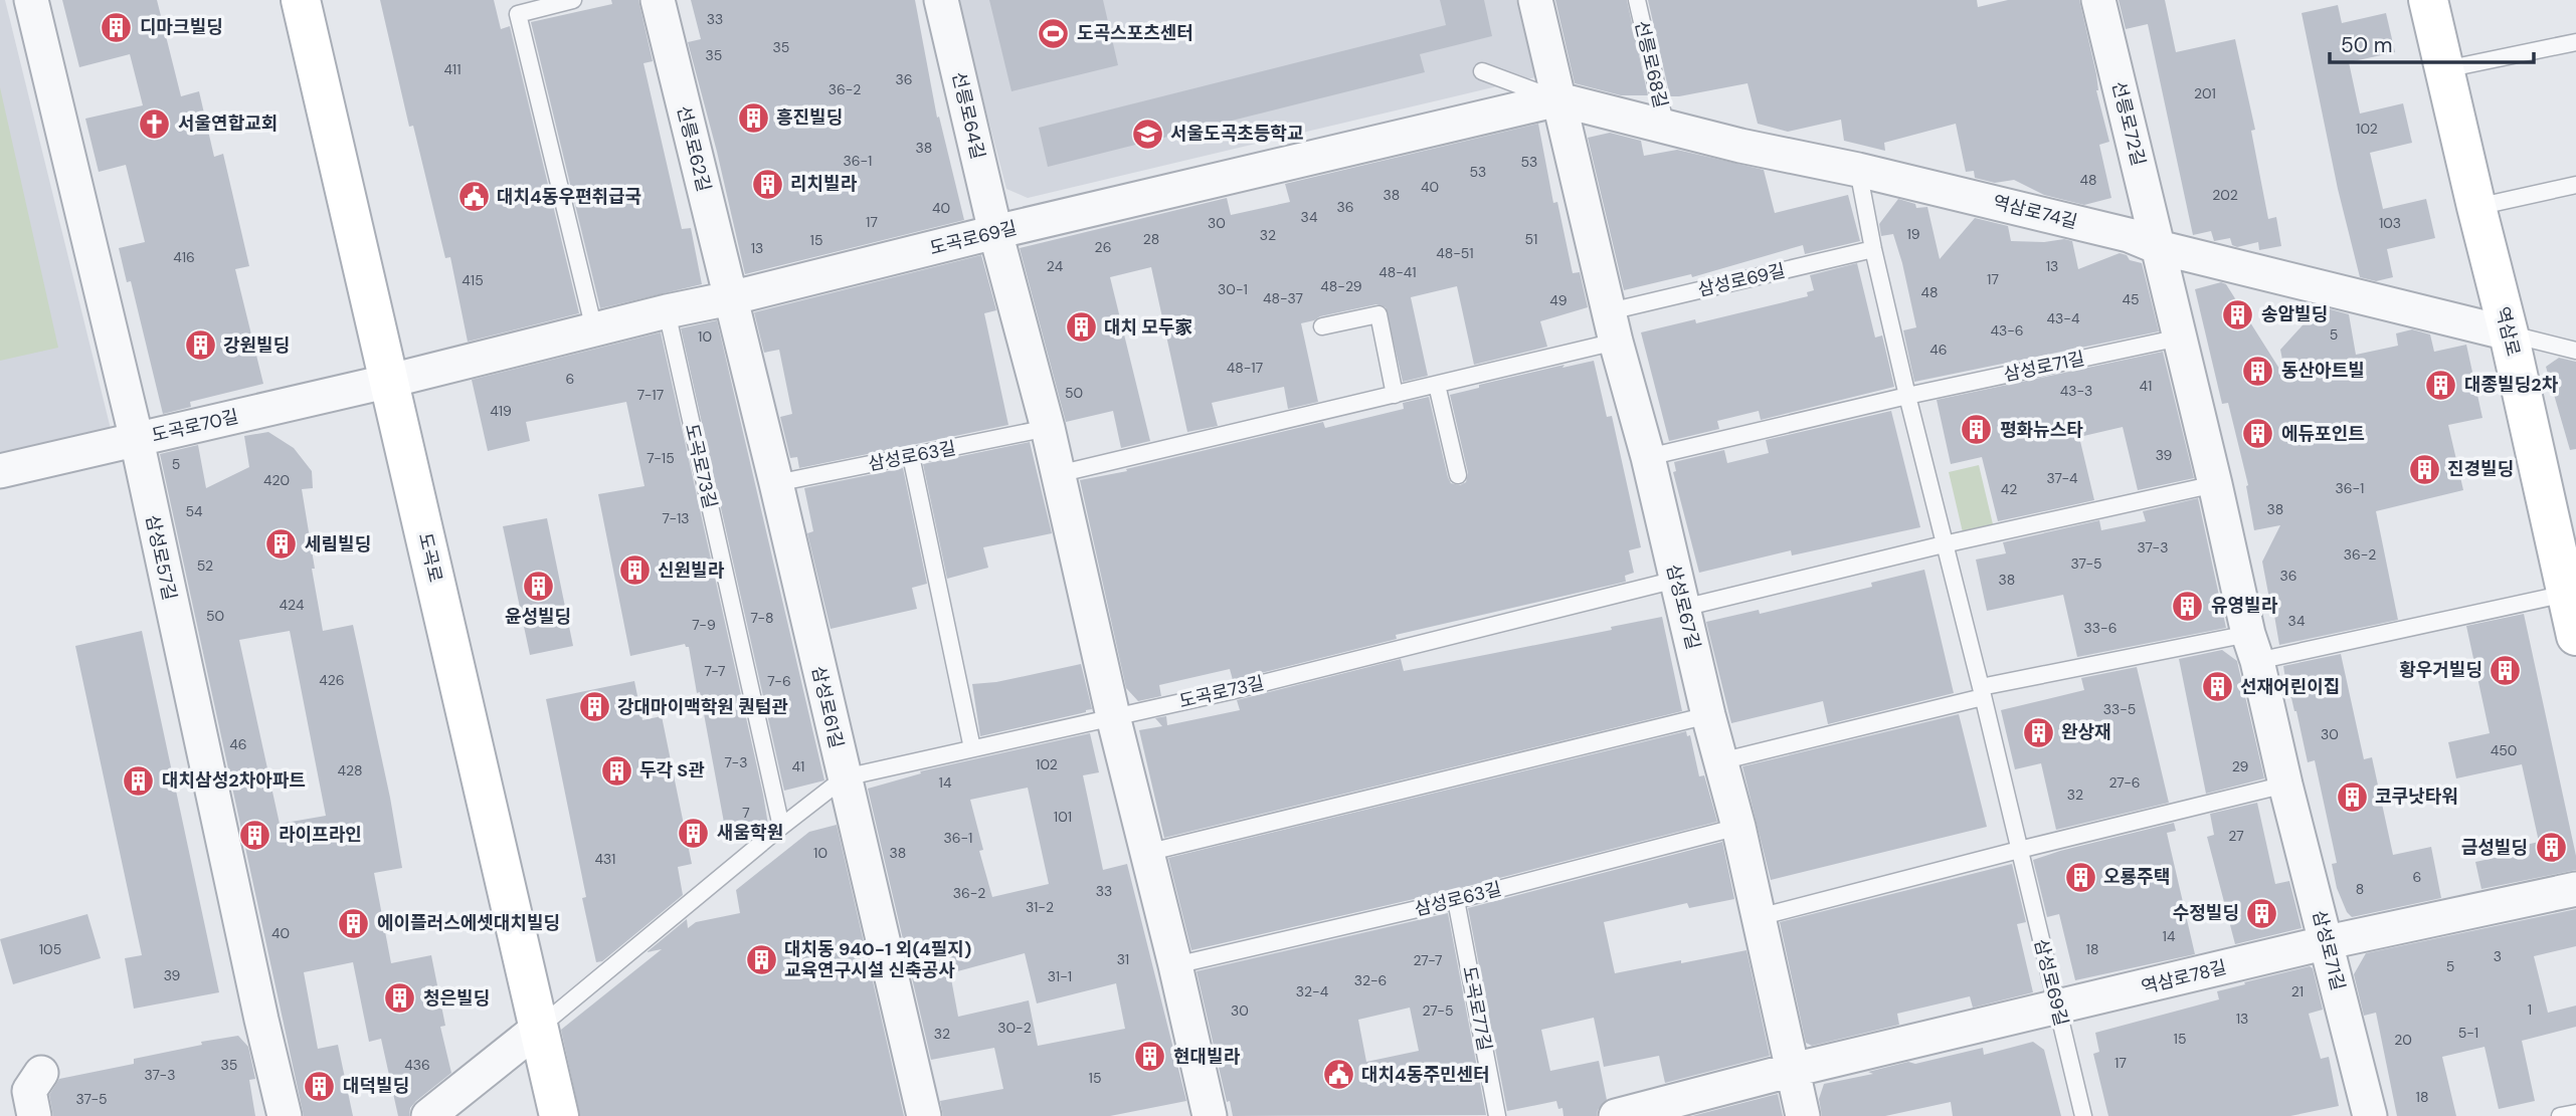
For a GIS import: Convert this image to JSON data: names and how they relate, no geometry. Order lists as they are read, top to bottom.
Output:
{
  "streets": {
    "main road": ["역삼로", "도곡로"],
    "street": [
      "선릉로64길",
      "선릉로72길",
      "선릉로62길",
      "역삼로74길",
      "도곡로69길",
      "삼성로71길",
      "도곡로70길",
      "삼성로57길",
      "삼성로67길",
      "삼성로61길",
      "역삼로78길"
    ],
    "lane": [
      "선릉로68길",
      "삼성로69길",
      "삼성로63길",
      "도곡로73길",
      "도곡로77길"
    ]
  },
  "crossings": [
    ["선릉로68길", "역삼로74길"],
    ["선릉로64길", "도곡로69길"],
    ["선릉로72길", "역삼로74길"],
    ["선릉로72길", "삼성로71길"],
    ["선릉로62길", "도곡로69길"],
    ["선릉로62길", "삼성로61길"],
    ["역삼로74길", "도곡로69길"],
    ["역삼로74길", "삼성로69길"],
    ["역삼로74길", "역삼로"],
    ["역삼로74길", "삼성로71길"],
    ["역삼로74길", "삼성로67길"],
    ["도곡로69길", "도곡로70길"],
    ["도곡로69길", "도곡로73길"],
    ["도곡로69길", "도곡로"],
    ["도곡로69길", "삼성로67길"],
    ["도곡로69길", "삼성로61길"],
    ["삼성로69길", "삼성로71길"],
    ["삼성로69길", "삼성로67길"],
    ["삼성로69길", "역삼로78길"],
    ["삼성로71길", "역삼로78길"],
    ["도곡로70길", "삼성로57길"],
    ["도곡로70길", "도곡로"],
    ["삼성로63길", "삼성로67길"],
    ["삼성로63길", "삼성로61길"],
    ["삼성로63길", "도곡로77길"],
    ["도곡로73길", "도곡로"],
    ["도곡로73길", "삼성로67길"],
    ["도곡로73길", "삼성로61길"],
    ["삼성로67길", "역삼로78길"]
  ],
  "places": {
    "building": [
      "디마크빌딩",
      "흥진빌딩",
      "리치빌라",
      "송암빌딩",
      "대치 모두家",
      "강원빌딩",
      "동산아트빌",
      "대종빌딩2차",
      "평화뉴스타",
      "에듀포인트",
      "진경빌딩",
      "세림빌딩",
      "신원빌라",
      "윤성빌딩",
      "유영빌라",
      "황우거빌딩",
      "선재어린이집",
      "강대마이맥학원 퀀텀관",
      "완상재",
      "두각 S관",
      "대치삼성2차아파트",
      "코쿠낫타워",
      "새움학원",
      "라이프라인",
      "금성빌딩",
      "오룡주택",
      "수정빌딩",
      "에이플러스에셋대치빌딩",
      "대치동 940-1 외(4필지) 교육연구시설 신축공사",
      "청은빌딩",
      "현대빌라",
      "대덕빌딩"
    ],
    "sports": ["도곡스포츠센터"],
    "church": ["서울연합교회"],
    "school or university": ["서울도곡초등학교"],
    "public building": ["대치4동우편취급국", "대치4동주민센터"]
  },
  "house_numbers": [
    "33",
    "35",
    "35",
    "411",
    "36",
    "36-2",
    "201",
    "102",
    "38",
    "36-1",
    "53",
    "53",
    "48",
    "40",
    "38",
    "202",
    "36",
    "40",
    "34",
    "17",
    "30",
    "103",
    "19",
    "32",
    "28",
    "51",
    "15",
    "26",
    "13",
    "48-51",
    "416",
    "24",
    "13",
    "48-41",
    "17",
    "415",
    "48-29",
    "30-1",
    "48",
    "48-37",
    "45",
    "49",
    "43-4",
    "43-6",
    "5",
    "10",
    "46",
    "48-17",
    "6",
    "41",
    "43-3",
    "50",
    "7-17",
    "419",
    "39",
    "7-15",
    "5",
    "37-4",
    "420",
    "36-1",
    "42",
    "38",
    "54",
    "7-13",
    "37-3",
    "36-2",
    "37-5",
    "52",
    "36",
    "38",
    "424",
    "50",
    "7-8",
    "34",
    "7-9",
    "33-6",
    "7-7",
    "426",
    "7-6",
    "33-5",
    "30",
    "46",
    "450",
    "7-3",
    "102",
    "41",
    "29",
    "428",
    "14",
    "27-6",
    "32",
    "7",
    "101",
    "27",
    "36-1",
    "10",
    "38",
    "431",
    "6",
    "8",
    "33",
    "36-2",
    "31-2",
    "40",
    "14",
    "105",
    "18",
    "3",
    "31",
    "27-7",
    "5",
    "39",
    "31-1",
    "32-6",
    "32-4",
    "21",
    "1",
    "30",
    "27-5",
    "13",
    "30-2",
    "5-1",
    "32",
    "15",
    "20",
    "17",
    "35",
    "436",
    "37-3",
    "15",
    "18",
    "37-5"
  ],
  "scale_bar": "50 m"
}
